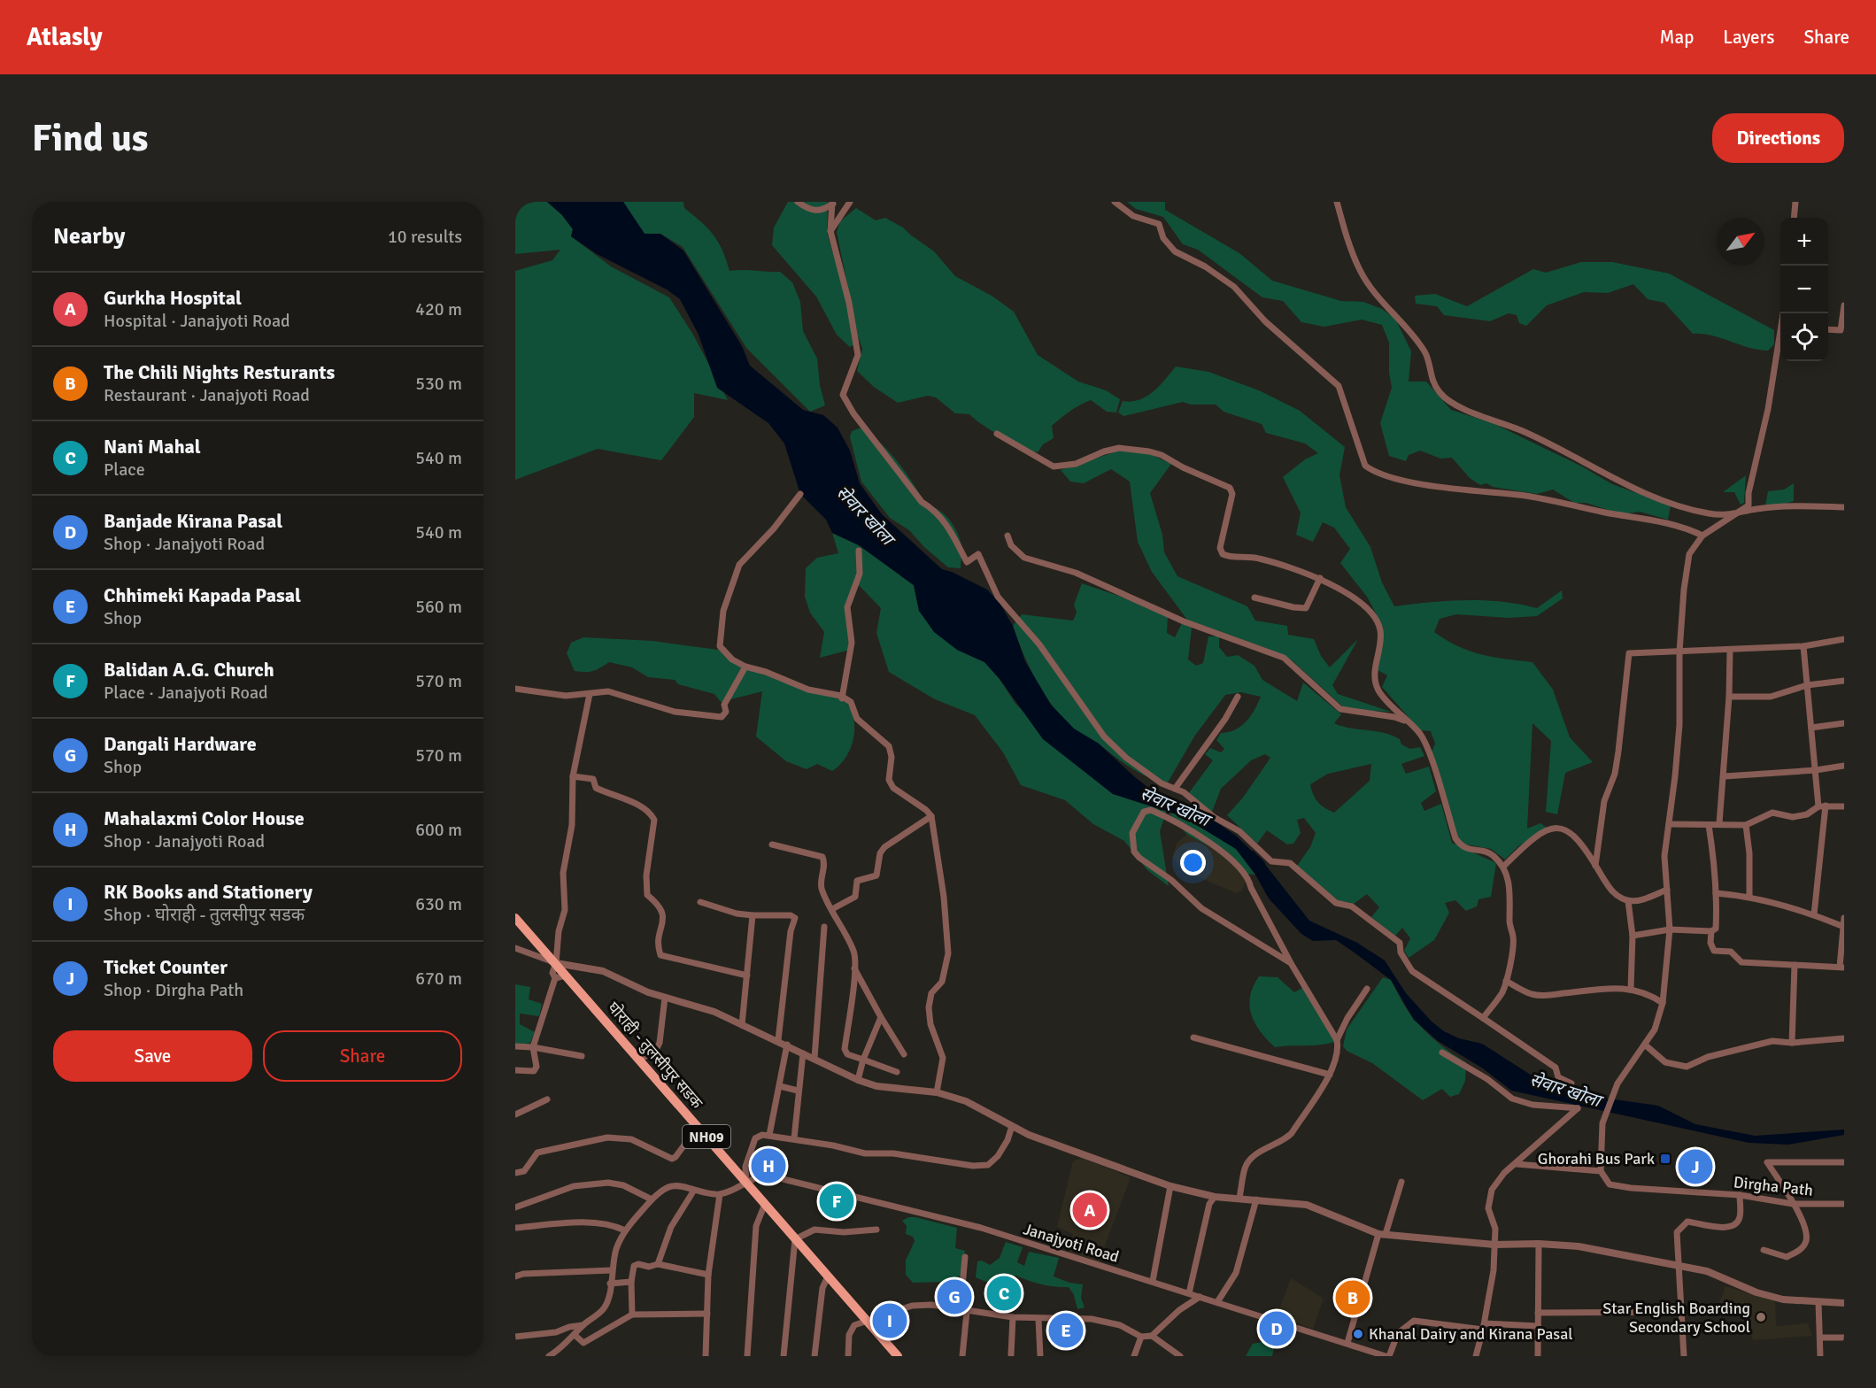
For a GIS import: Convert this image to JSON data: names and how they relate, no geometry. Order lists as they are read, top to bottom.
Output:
{
  "streets": {
    "main road": ["घोराही - तुलसीपुर सडक", "NH09"],
    "street": ["Dirgha Path", "Janajyoti Road"]
  },
  "crossings": [
    ["घोराही - तुलसीपुर सडक", "Janajyoti Road"]
  ],
  "water": ["सेवार खोला"],
  "places": {
    "transit": ["Ghorahi Bus Park"],
    "other": ["Star English Boarding Secondary School", "Khanal Dairy and Kirana Pasal"]
  },
  "north": "top right",
  "page": {
    "header": "Atlasly",
    "nav": ["Map", "Layers", "Share"],
    "buttons": [
      "Directions",
      ["Save", "Share"]
    ],
    "title": "Find us",
    "heading": ["Nearby", "10 results"],
    "map_buttons": ["+", "−"],
    "list": [
      {
        "mark": "A",
        "name": "Gurkha Hospital",
        "note": "Hospital · Janajyoti Road",
        "value": "420 m"
      },
      {
        "mark": "B",
        "name": "The Chili Nights Resturants",
        "note": "Restaurant · Janajyoti Road",
        "value": "530 m"
      },
      {
        "mark": "C",
        "name": "Nani Mahal",
        "note": "Place",
        "value": "540 m"
      },
      {
        "mark": "D",
        "name": "Banjade Kirana Pasal",
        "note": "Shop · Janajyoti Road",
        "value": "540 m"
      },
      {
        "mark": "E",
        "name": "Chhimeki Kapada Pasal",
        "note": "Shop",
        "value": "560 m"
      },
      {
        "mark": "F",
        "name": "Balidan A.G. Church",
        "note": "Place · Janajyoti Road",
        "value": "570 m"
      },
      {
        "mark": "G",
        "name": "Dangali Hardware",
        "note": "Shop",
        "value": "570 m"
      },
      {
        "mark": "H",
        "name": "Mahalaxmi Color House",
        "note": "Shop · Janajyoti Road",
        "value": "600 m"
      },
      {
        "mark": "I",
        "name": "RK Books and Stationery",
        "note": "Shop · घोराही - तुलसीपुर सडक",
        "value": "630 m"
      },
      {
        "mark": "J",
        "name": "Ticket Counter",
        "note": "Shop · Dirgha Path",
        "value": "670 m"
      }
    ],
    "pins": [
      "H",
      "J",
      "F",
      "A",
      "C",
      "G",
      "B",
      "I",
      "D",
      "E"
    ]
  }
}
